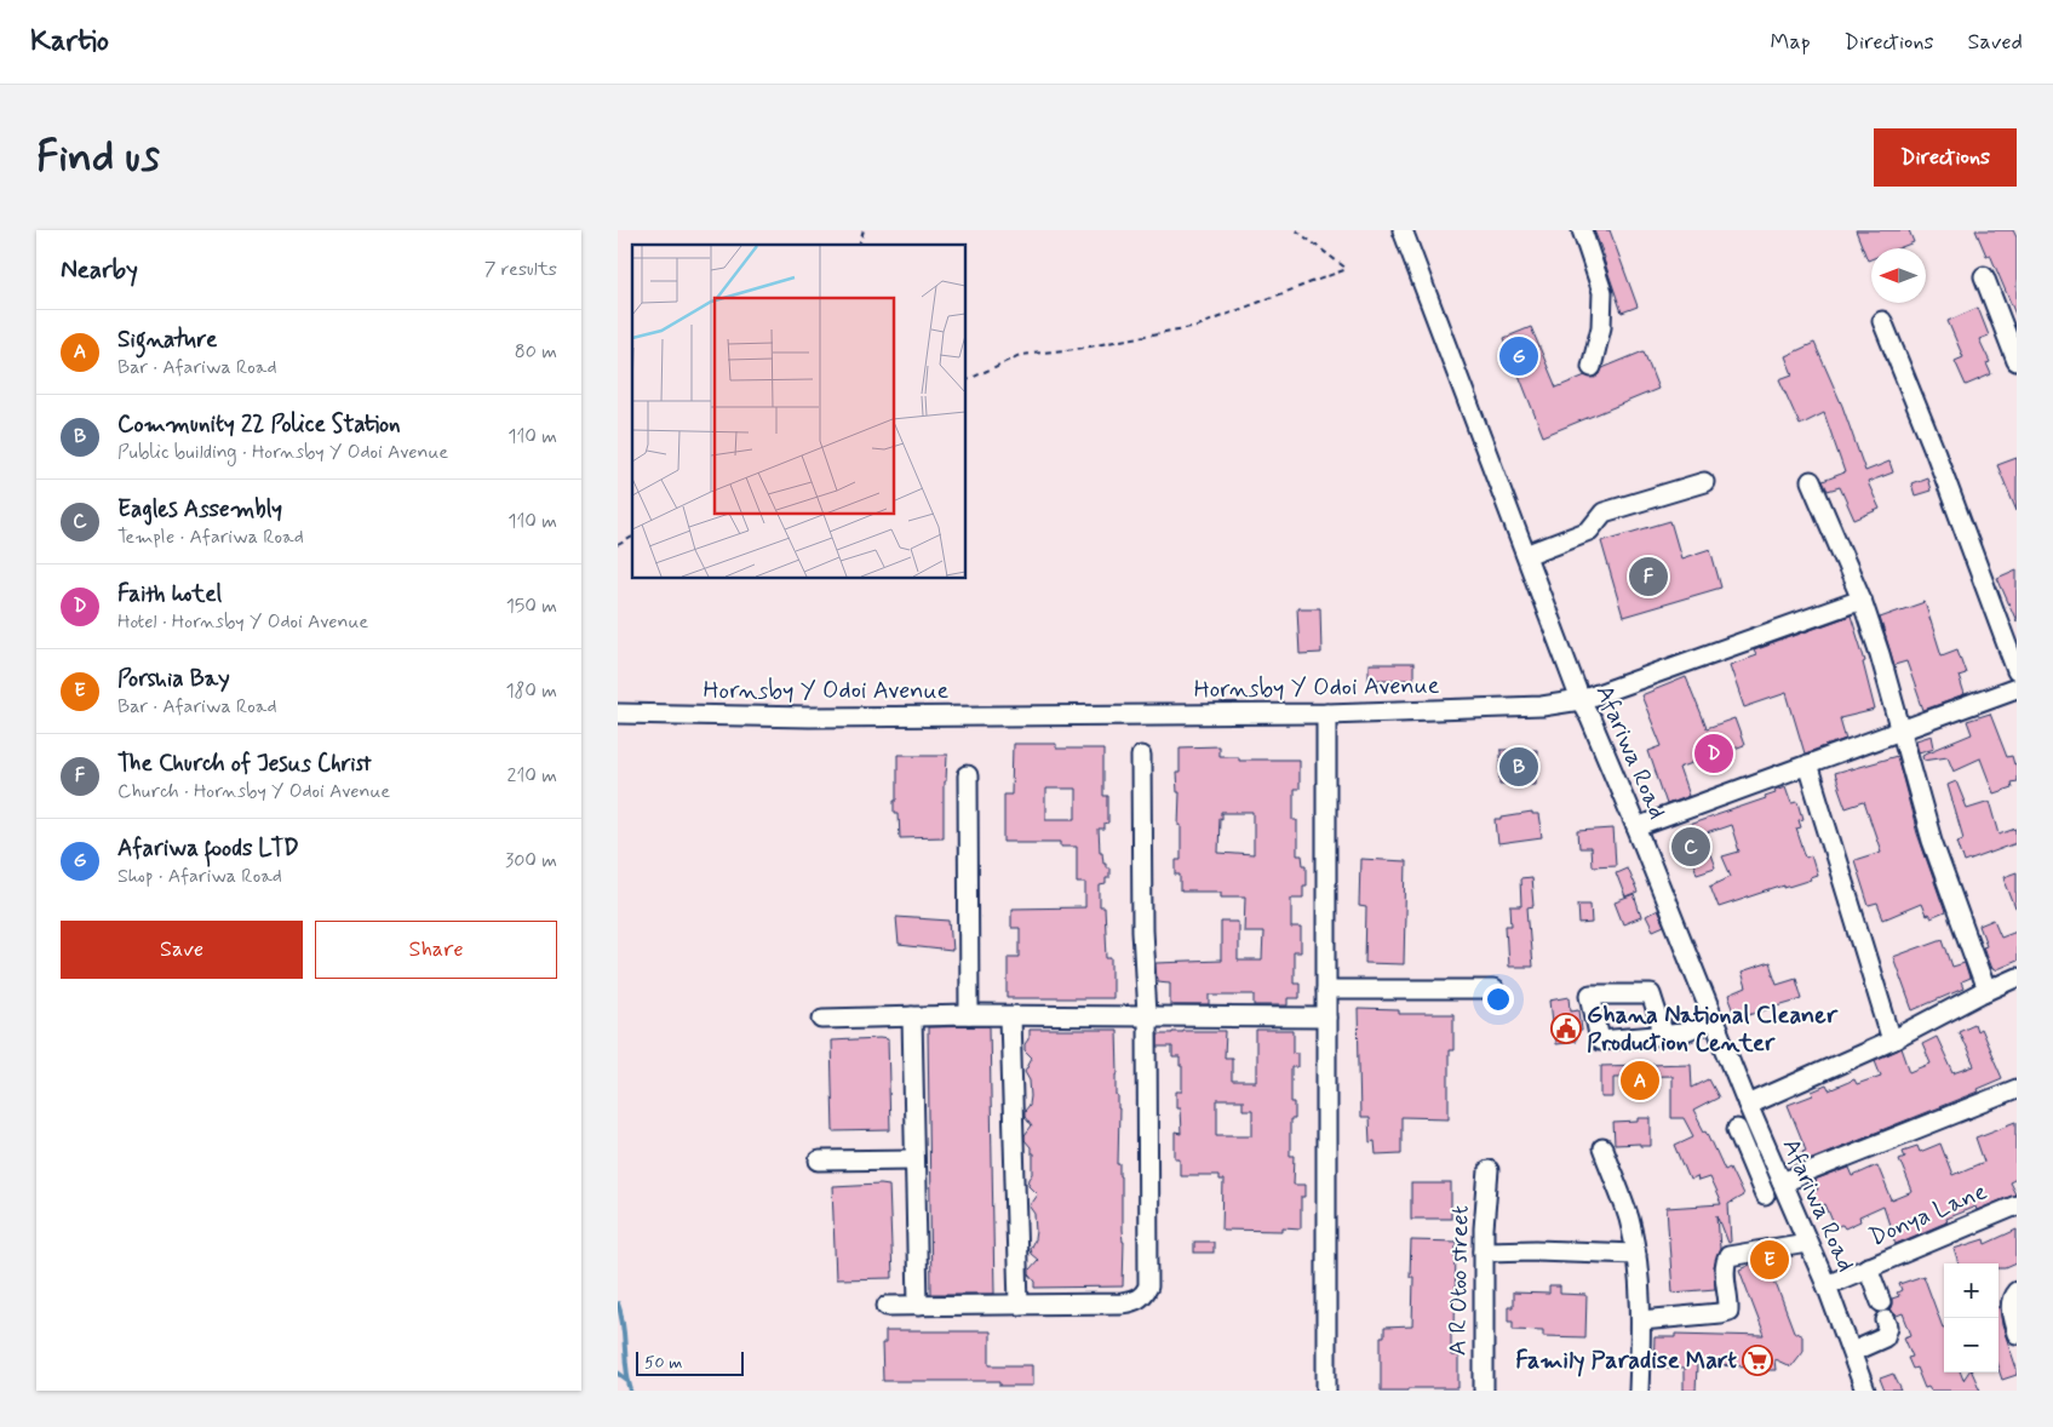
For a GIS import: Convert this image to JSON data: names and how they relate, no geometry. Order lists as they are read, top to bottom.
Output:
{
  "streets": {
    "street": [
      "Hornsby Y Odoi Avenue",
      "Afariwa Road",
      "Donya Lane",
      "A R Otoo street"
    ]
  },
  "crossings": [
    ["Hornsby Y Odoi Avenue", "Afariwa Road"],
    ["Afariwa Road", "Donya Lane"]
  ],
  "places": {
    "public building": ["Ghana National Cleaner Production Center"],
    "supermarket": ["Family Paradise Mart"]
  },
  "scale_bar": "50 m",
  "north": "left",
  "page": {
    "header": "Kartio",
    "nav": ["Map", "Directions", "Saved"],
    "buttons": [
      "Directions",
      ["Save", "Share"]
    ],
    "title": "Find us",
    "heading": ["Nearby", "7 results"],
    "list": [
      {
        "mark": "A",
        "name": "Signature",
        "note": "Bar · Afariwa Road",
        "value": "80 m"
      },
      {
        "mark": "B",
        "name": "Community 22 Police Station",
        "note": "Public building · Hornsby Y Odoi Avenue",
        "value": "110 m"
      },
      {
        "mark": "C",
        "name": "Eagles Assembly",
        "note": "Temple · Afariwa Road",
        "value": "110 m"
      },
      {
        "mark": "D",
        "name": "Faith hotel",
        "note": "Hotel · Hornsby Y Odoi Avenue",
        "value": "150 m"
      },
      {
        "mark": "E",
        "name": "Porshia Bay",
        "note": "Bar · Afariwa Road",
        "value": "180 m"
      },
      {
        "mark": "F",
        "name": "The Church of Jesus Christ",
        "note": "Church · Hornsby Y Odoi Avenue",
        "value": "210 m"
      },
      {
        "mark": "G",
        "name": "Afariwa foods LTD",
        "note": "Shop · Afariwa Road",
        "value": "300 m"
      }
    ],
    "pins": [
      "G",
      "F",
      "D",
      "B",
      "C",
      "A",
      "E"
    ],
    "map_buttons": ["+", "−"],
    "scale": "50 m"
  }
}
